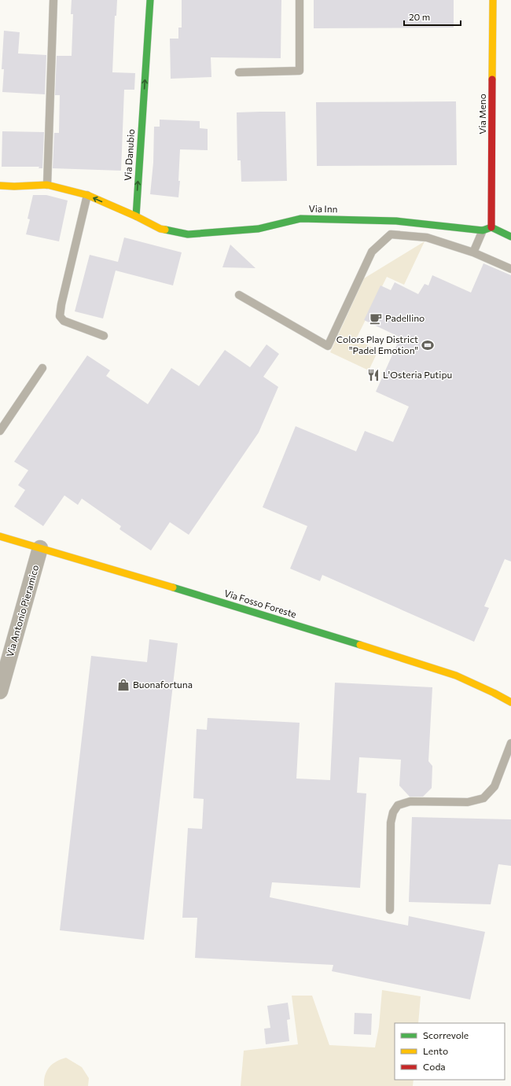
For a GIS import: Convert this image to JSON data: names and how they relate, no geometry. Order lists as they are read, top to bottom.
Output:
{
  "streets": {
    "street": [
      "Via Meno",
      "Via Danubio",
      "Via Inn",
      "Via Fosso Foreste",
      "Via Antonio Pieramico"
    ]
  },
  "crossings": [
    ["Via Meno", "Via Inn"],
    ["Via Danubio", "Via Inn"],
    ["Via Fosso Foreste", "Via Antonio Pieramico"]
  ],
  "one_way": ["Via Danubio"],
  "places": {
    "cafe": ["Padellino"],
    "sports": ["Colors Play District \"Padel Emotion\""],
    "restaurant": ["L'Osteria Putipu"],
    "shop": ["Buonafortuna"]
  },
  "legend": ["Scorrevole", "Lento", "Coda"],
  "scale_bar": "20 m"
}
